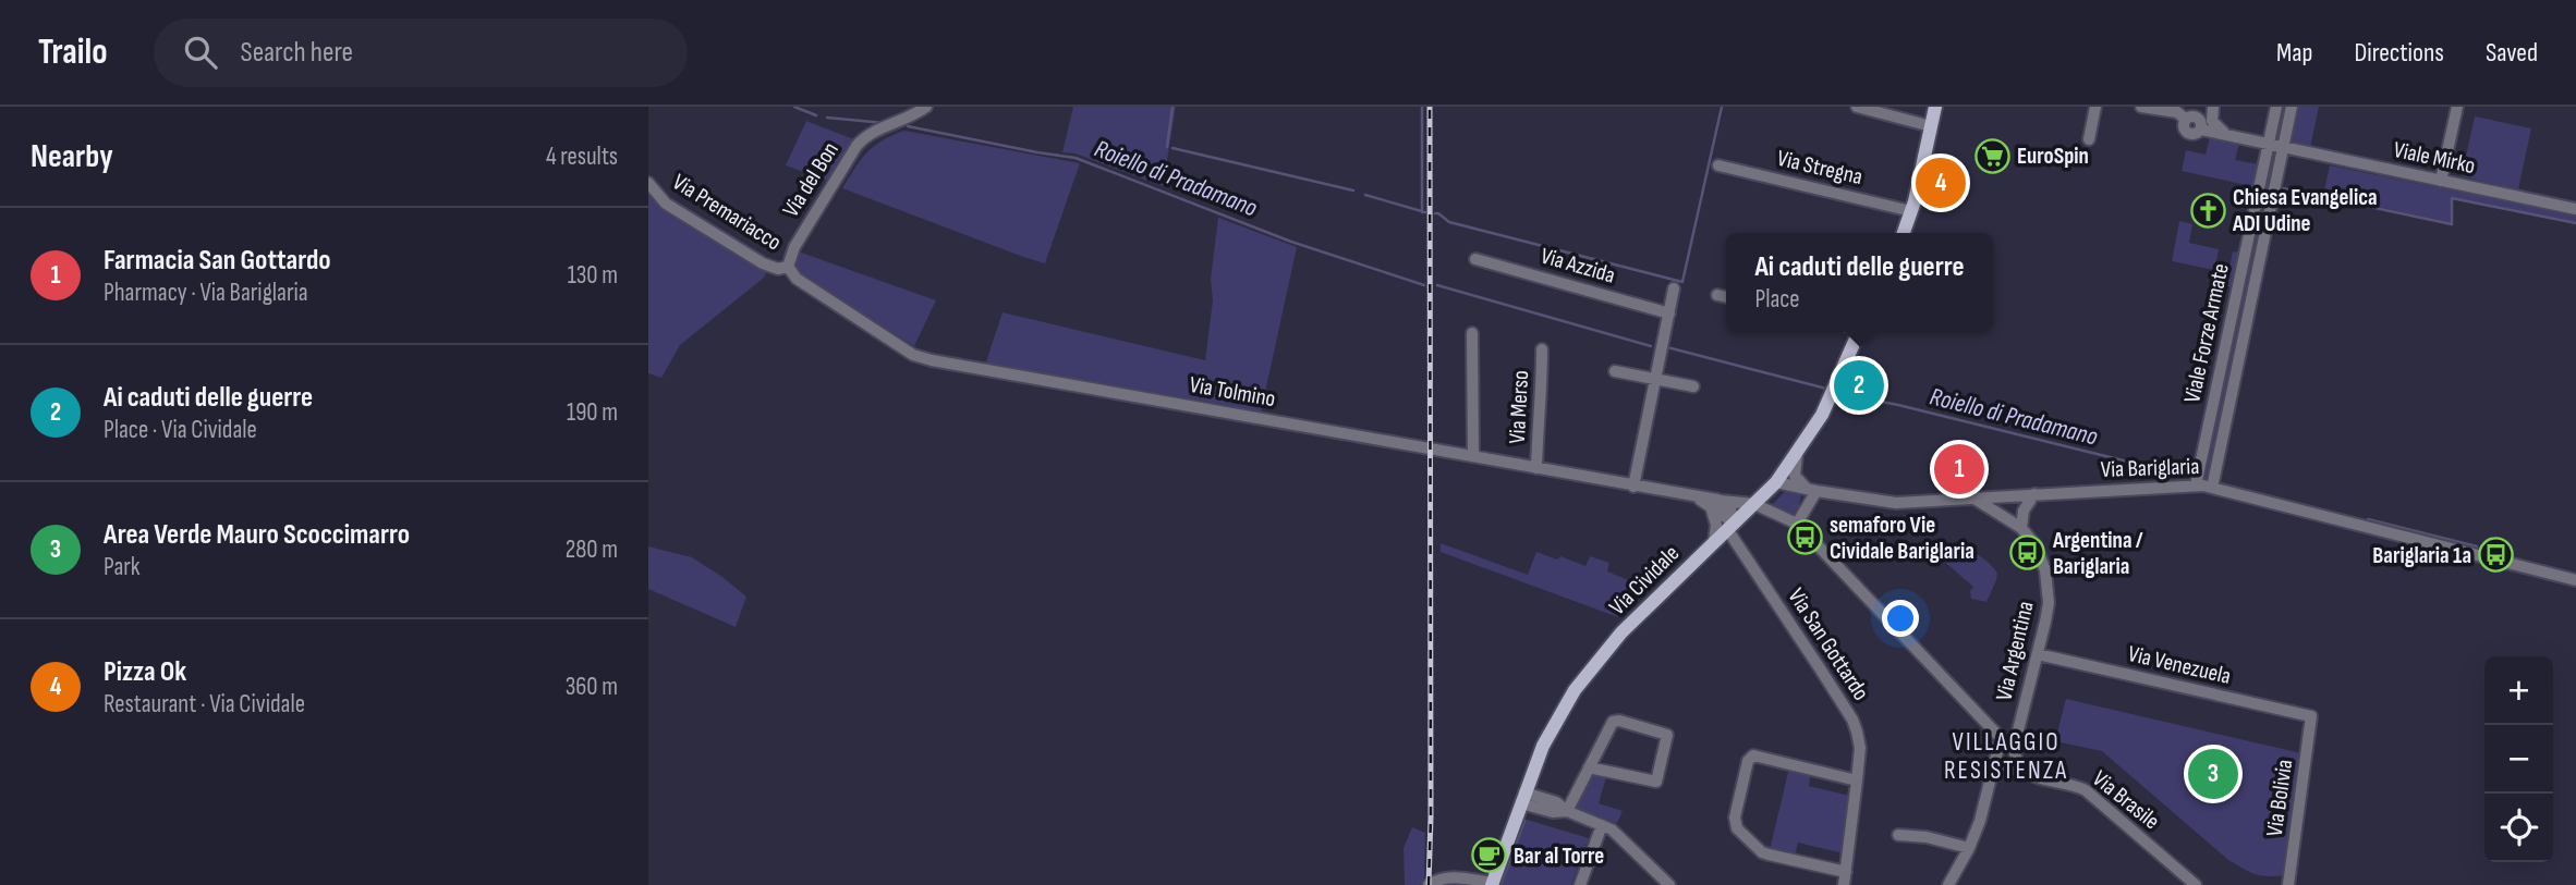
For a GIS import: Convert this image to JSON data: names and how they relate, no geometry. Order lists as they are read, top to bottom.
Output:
{
  "streets": {
    "main road": ["Via Cividale"],
    "street": [
      "Viale Mirko",
      "Via Stregna",
      "Via del Bon",
      "Via Premariacco",
      "Via Azzida",
      "Viale Forze Armate",
      "Via Tolmino",
      "Via Merso",
      "Via Bariglaria",
      "Via San Gottardo",
      "Via Argentina",
      "Via Venezuela",
      "Via Bolivia",
      "Via Brasile"
    ]
  },
  "crossings": [
    ["Viale Mirko", "Viale Forze Armate"],
    ["Via del Bon", "Via Premariacco"],
    ["Via del Bon", "Via Tolmino"],
    ["Via Premariacco", "Via Tolmino"],
    ["Viale Forze Armate", "Via Bariglaria"],
    ["Via Tolmino", "Via Merso"],
    ["Via Tolmino", "Via Cividale"],
    ["Via Tolmino", "Via San Gottardo"],
    ["Via Bariglaria", "Via Cividale"],
    ["Via Bariglaria", "Via Argentina"],
    ["Via Cividale", "Via San Gottardo"],
    ["Via Argentina", "Via Venezuela"],
    ["Via Venezuela", "Via Bolivia"]
  ],
  "districts": ["VILLAGGIO RESISTENZA"],
  "water": ["Roiello di Pradamano"],
  "places": {
    "supermarket": ["EuroSpin"],
    "church": ["Chiesa Evangelica ADI Udine"],
    "bus stop": ["semaforo Vie Cividale Bariglaria", "Argentina / Bariglaria", "Bariglaria 1a"],
    "cafe": ["Bar al Torre"]
  },
  "page": {
    "header": "Trailo",
    "search": "Search here",
    "nav": ["Map", "Directions", "Saved"],
    "heading": ["Nearby", "4 results"],
    "pins": [
      "4",
      "2",
      "1",
      "3"
    ],
    "list": [
      {
        "mark": "1",
        "name": "Farmacia San Gottardo",
        "note": "Pharmacy · Via Bariglaria",
        "value": "130 m"
      },
      {
        "mark": "2",
        "name": "Ai caduti delle guerre",
        "note": "Place · Via Cividale",
        "value": "190 m"
      },
      {
        "mark": "3",
        "name": "Area Verde Mauro Scoccimarro",
        "note": "Park",
        "value": "280 m"
      },
      {
        "mark": "4",
        "name": "Pizza Ok",
        "note": "Restaurant · Via Cividale",
        "value": "360 m"
      }
    ],
    "popup": ["Ai caduti delle guerre", "Place"],
    "map_buttons": ["+", "−"]
  }
}
